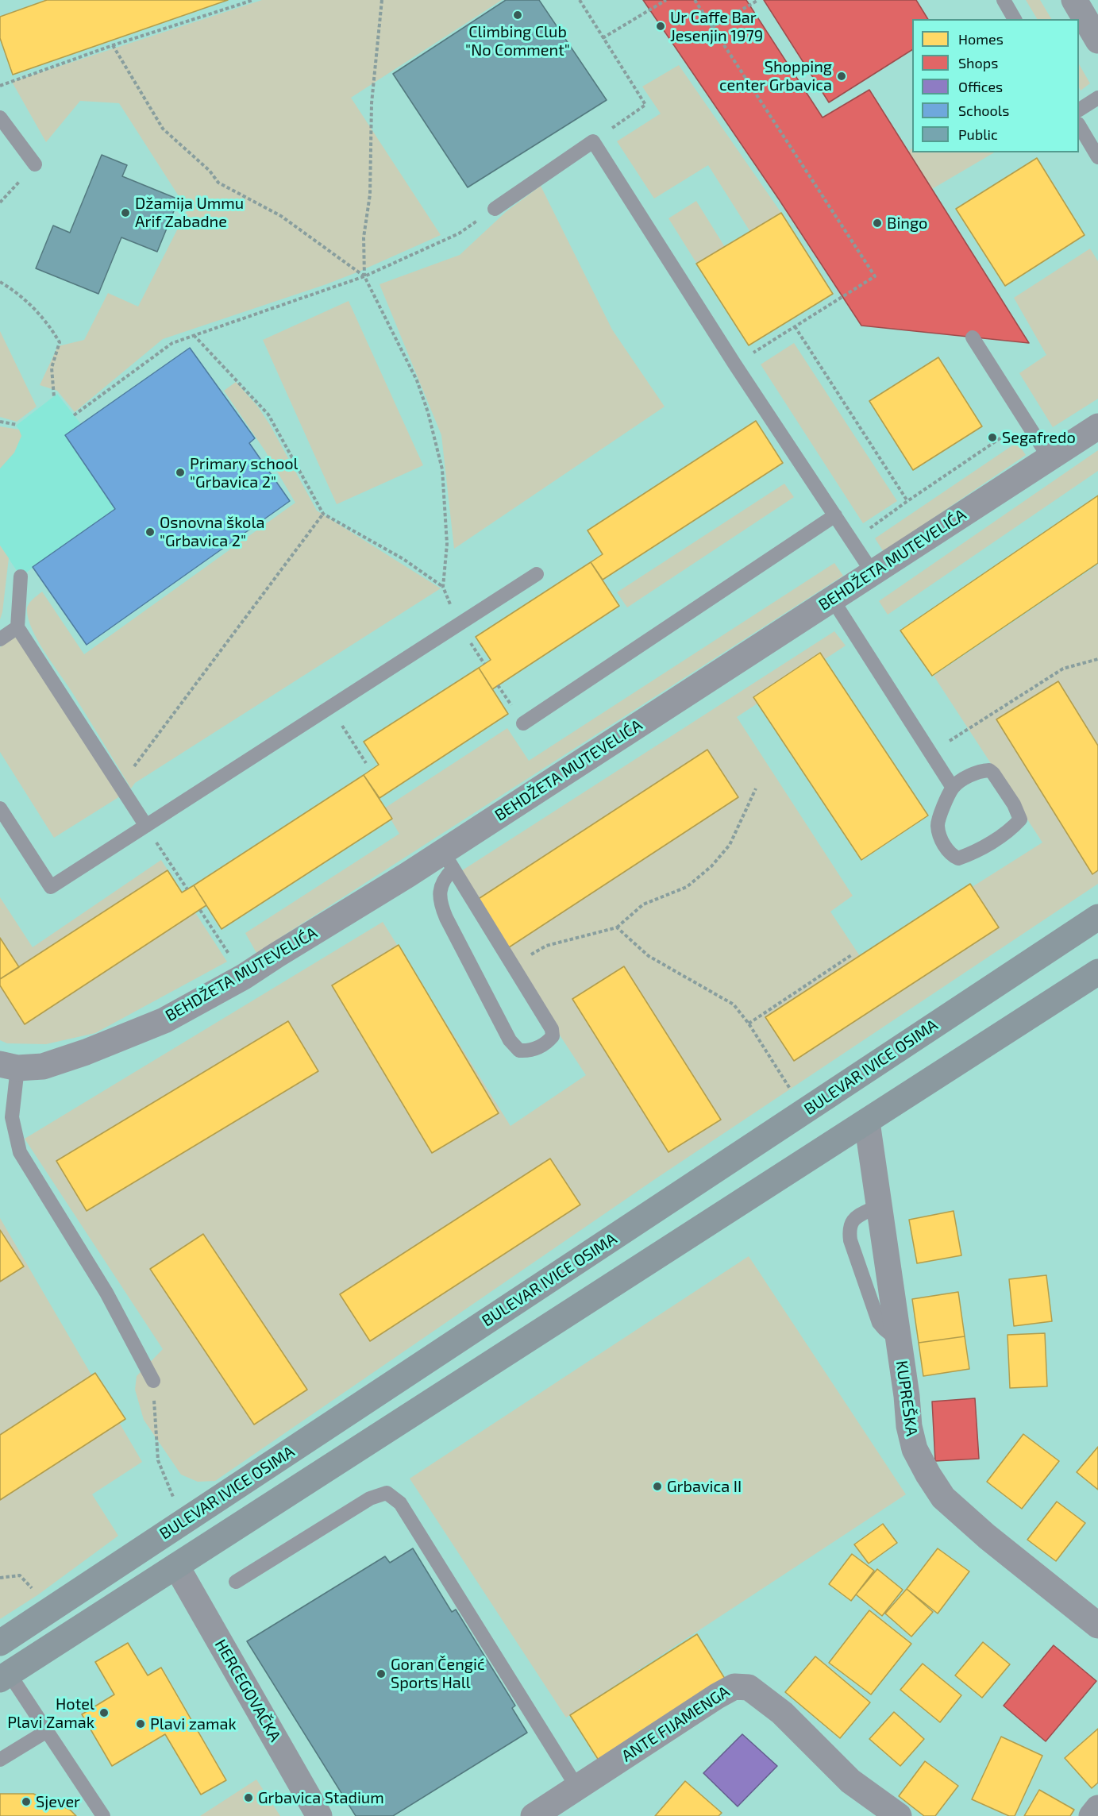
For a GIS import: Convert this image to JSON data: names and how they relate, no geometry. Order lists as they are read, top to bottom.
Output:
{
  "streets": {
    "main road": ["BULEVAR IVICE OSIMA"],
    "street": [
      "BEHDŽETA MUTEVELIĆA",
      "KUPREŠKA",
      "HERCEGOVAČKA",
      "ANTE FIJAMENGA"
    ]
  },
  "places": [
    "Climbing Club \"No Comment\"",
    "Ur Caffe Bar Jesenjin 1979",
    "Shopping center Grbavica",
    "Džamija Ummu Arif Zabadne",
    "Bingo",
    "Segafredo",
    "Primary school \"Grbavica 2\"",
    "Osnovna škola \"Grbavica 2\"",
    "Grbavica II",
    "Goran Čengić Sports Hall",
    "Hotel Plavi Zamak",
    "Plavi zamak",
    "Grbavica Stadium",
    "Sjever"
  ],
  "legend": [
    "Homes",
    "Shops",
    "Offices",
    "Schools",
    "Public"
  ]
}
